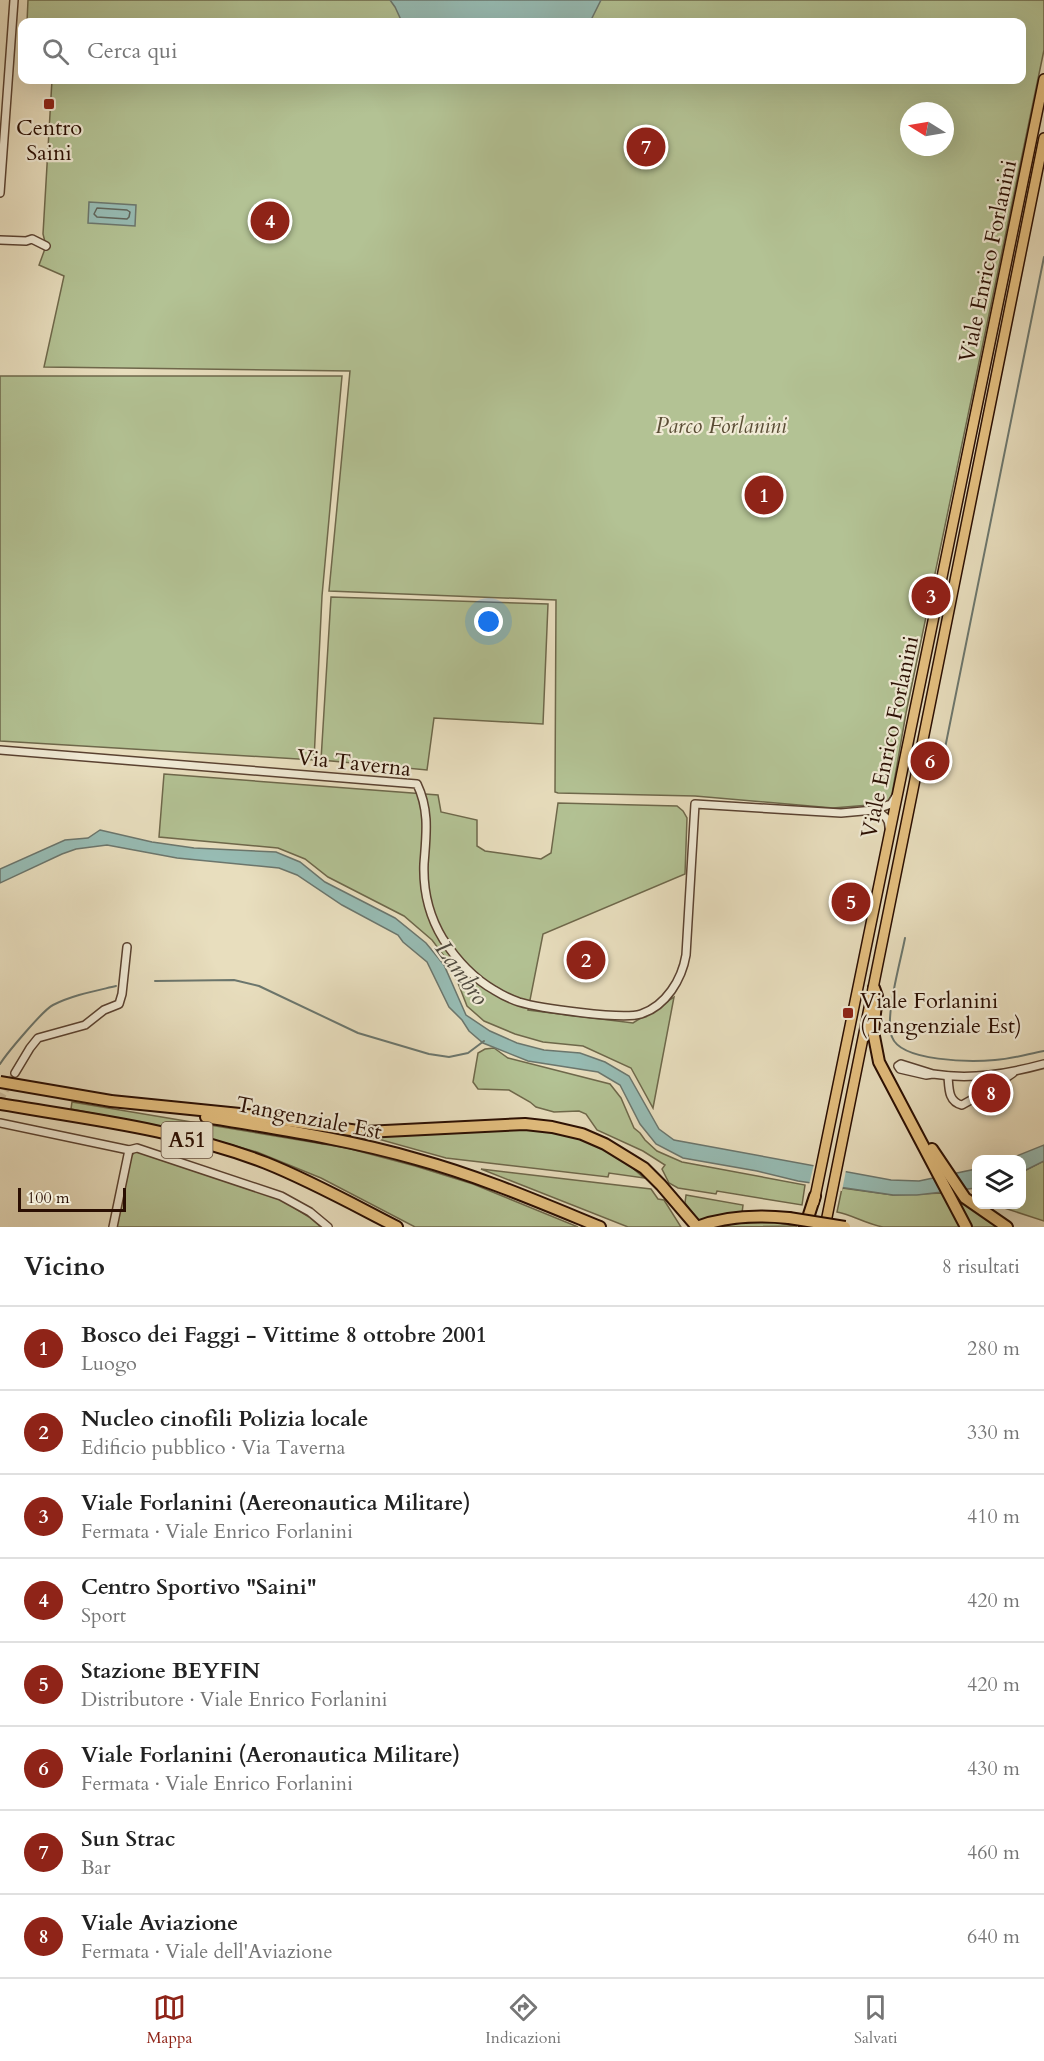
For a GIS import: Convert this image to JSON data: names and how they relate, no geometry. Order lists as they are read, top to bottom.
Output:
{
  "streets": {
    "highway": ["Tangenziale Est", "A51"],
    "main road": ["Viale Enrico Forlanini"],
    "street": ["Via Taverna"]
  },
  "crossings": [
    ["Viale Enrico Forlanini", "Via Taverna"]
  ],
  "water": ["Lambro"],
  "parks": ["Parco Forlanini"],
  "places": {
    "transit": ["Centro Saini", "Viale Forlanini (Tangenziale Est)"]
  },
  "scale_bar": "100 m",
  "north": "left",
  "page": {
    "search": "Cerca qui",
    "pins": [
      "7",
      "4",
      "1",
      "3",
      "6",
      "5",
      "2",
      "8"
    ],
    "scale": "100 m",
    "heading": ["Vicino", "8 risultati"],
    "list": [
      {
        "mark": "1",
        "name": "Bosco dei Faggi - Vittime 8 ottobre 2001",
        "note": "Luogo",
        "value": "280 m"
      },
      {
        "mark": "2",
        "name": "Nucleo cinofili Polizia locale",
        "note": "Edificio pubblico · Via Taverna",
        "value": "330 m"
      },
      {
        "mark": "3",
        "name": "Viale Forlanini (Aereonautica Militare)",
        "note": "Fermata · Viale Enrico Forlanini",
        "value": "410 m"
      },
      {
        "mark": "4",
        "name": "Centro Sportivo \"Saini\"",
        "note": "Sport",
        "value": "420 m"
      },
      {
        "mark": "5",
        "name": "Stazione BEYFIN",
        "note": "Distributore · Viale Enrico Forlanini",
        "value": "420 m"
      },
      {
        "mark": "6",
        "name": "Viale Forlanini (Aeronautica Militare)",
        "note": "Fermata · Viale Enrico Forlanini",
        "value": "430 m"
      },
      {
        "mark": "7",
        "name": "Sun Strac",
        "note": "Bar",
        "value": "460 m"
      },
      {
        "mark": "8",
        "name": "Viale Aviazione",
        "note": "Fermata · Viale dell'Aviazione",
        "value": "640 m"
      }
    ],
    "nav": ["Mappa", "Indicazioni", "Salvati"]
  }
}
